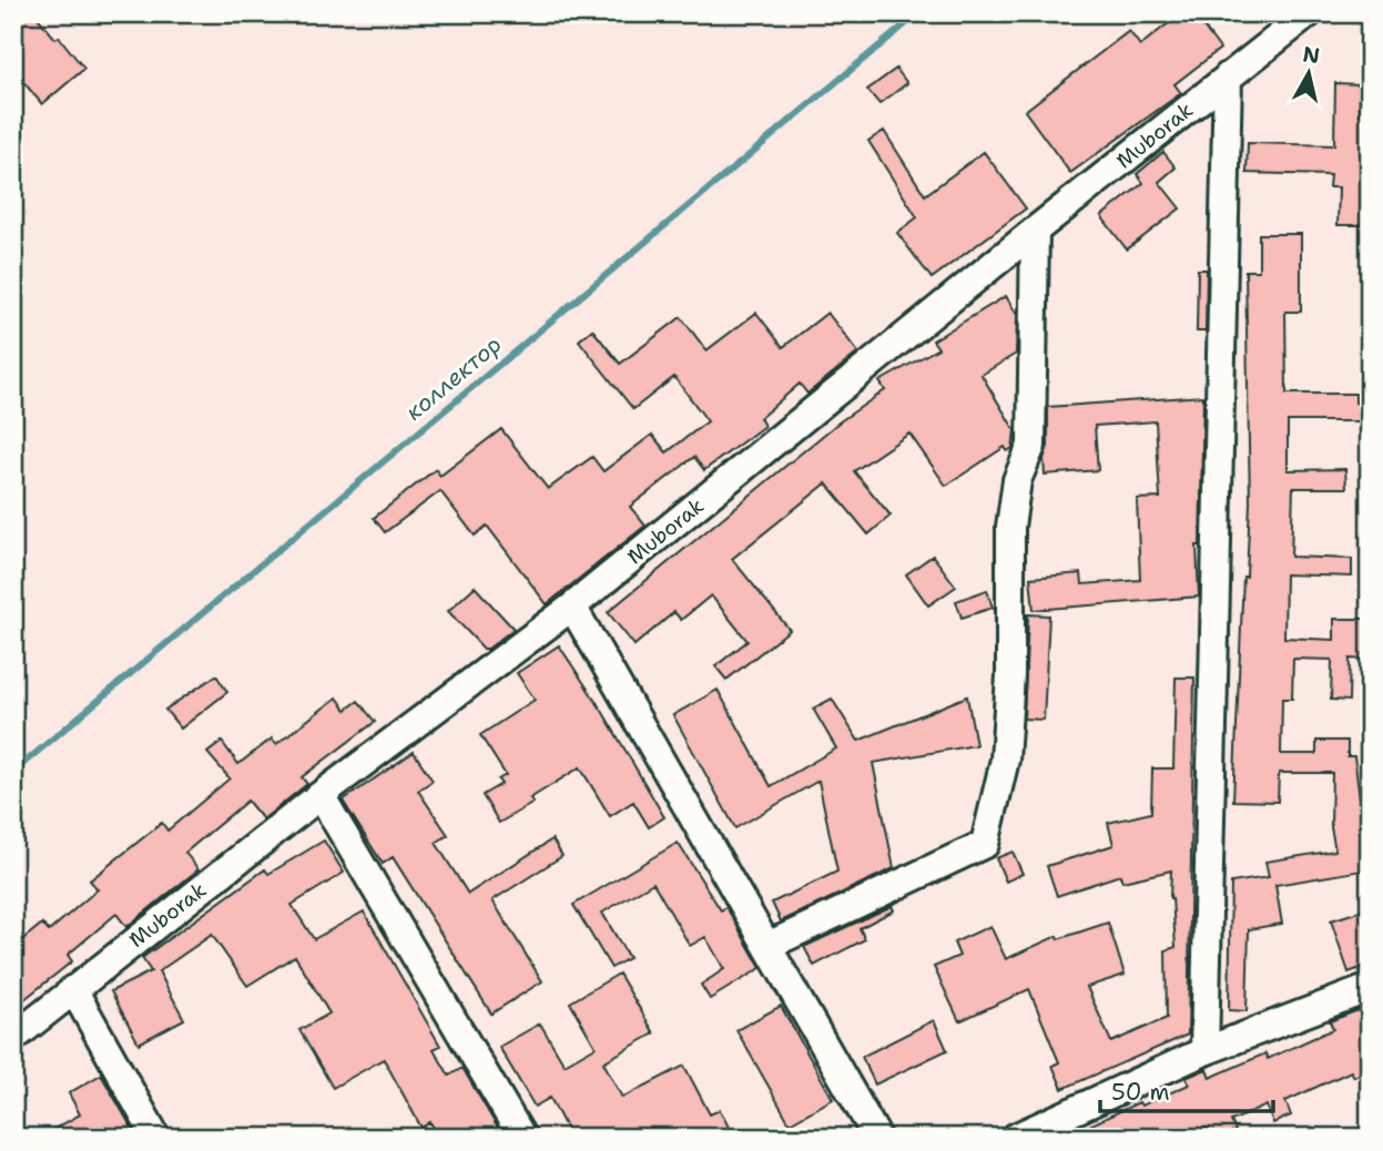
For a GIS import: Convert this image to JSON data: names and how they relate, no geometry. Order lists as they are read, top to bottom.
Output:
{
  "streets": {
    "street": ["Muborak"]
  },
  "water": ["коллектор"],
  "scale_bar": "50 m",
  "north": "top"
}
